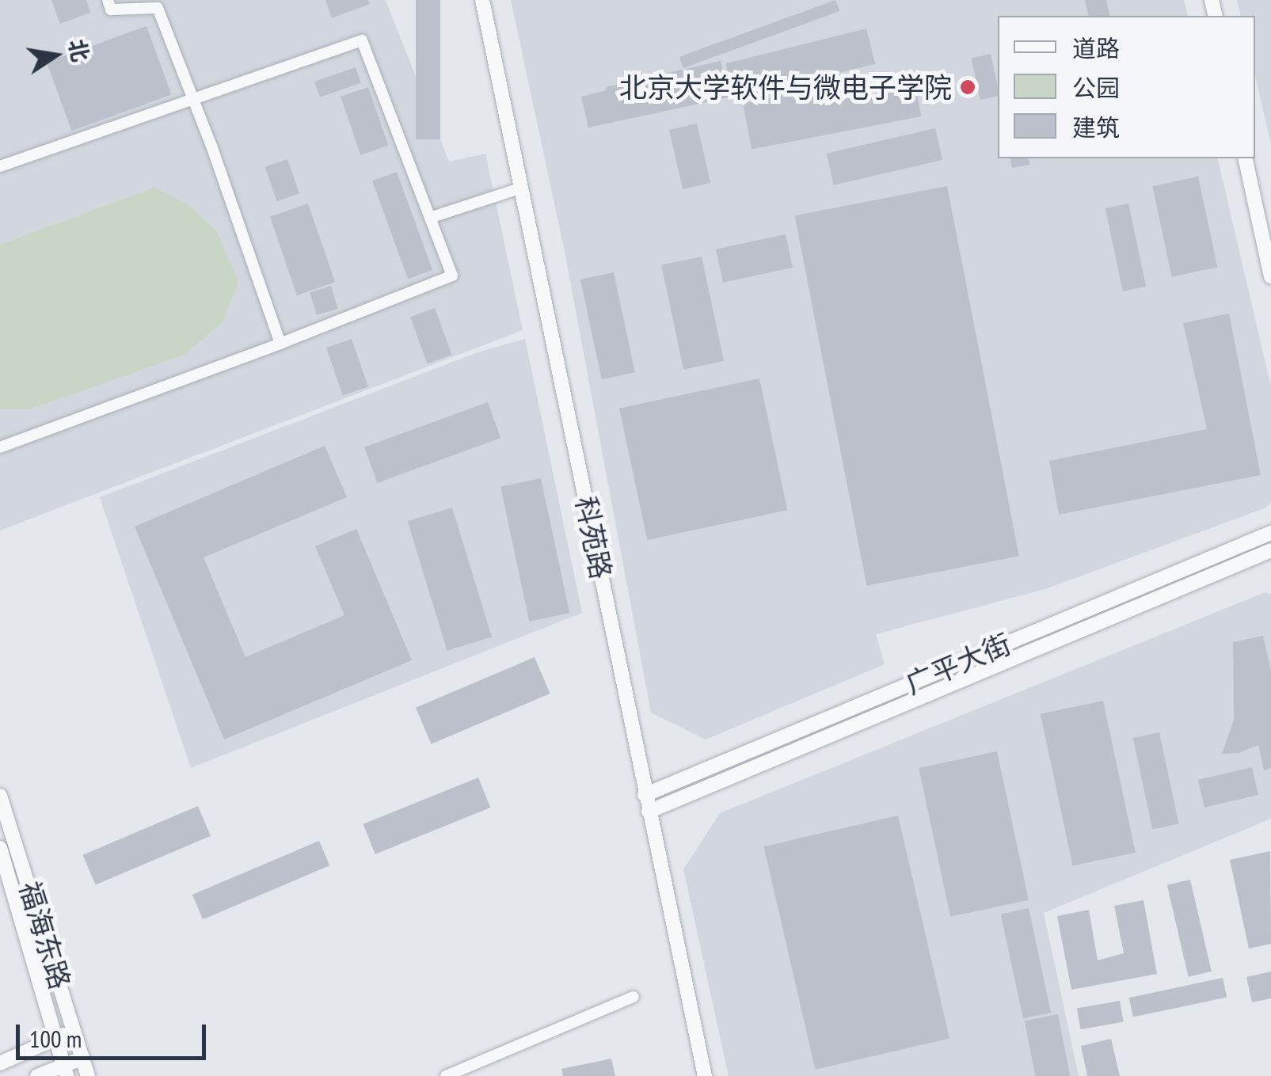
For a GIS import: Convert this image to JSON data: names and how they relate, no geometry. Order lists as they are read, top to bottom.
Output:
{
  "streets": {
    "street": ["科苑路", "广平大街", "福海东路"]
  },
  "crossings": [
    ["科苑路", "广平大街"]
  ],
  "places": ["北京大学软件与微电子学院"],
  "legend": ["道路", "公园", "建筑"],
  "scale_bar": "100 m",
  "north": "right"
}
